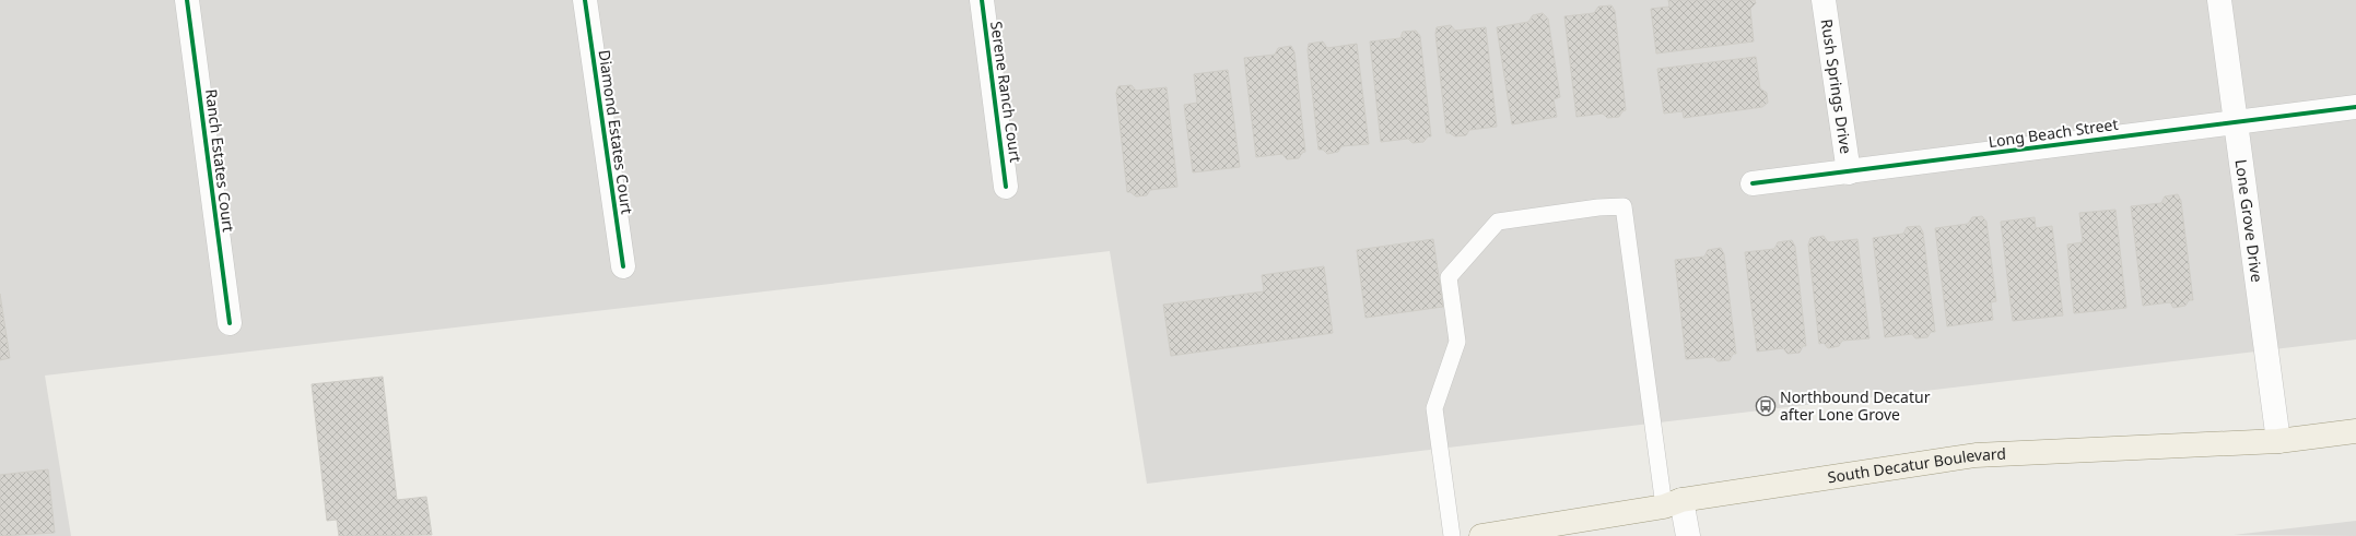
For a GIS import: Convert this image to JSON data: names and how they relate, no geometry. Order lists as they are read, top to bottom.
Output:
{
  "streets": {
    "main road": ["South Decatur Boulevard"],
    "street": [
      "Rush Springs Drive",
      "Serene Ranch Court",
      "Diamond Estates Court",
      "Long Beach Street",
      "Ranch Estates Court",
      "Lone Grove Drive"
    ]
  },
  "crossings": [
    ["Rush Springs Drive", "Long Beach Street"],
    ["Long Beach Street", "Lone Grove Drive"],
    ["Lone Grove Drive", "South Decatur Boulevard"]
  ],
  "places": {
    "bus stop": ["Northbound Decatur after Lone Grove"]
  }
}
